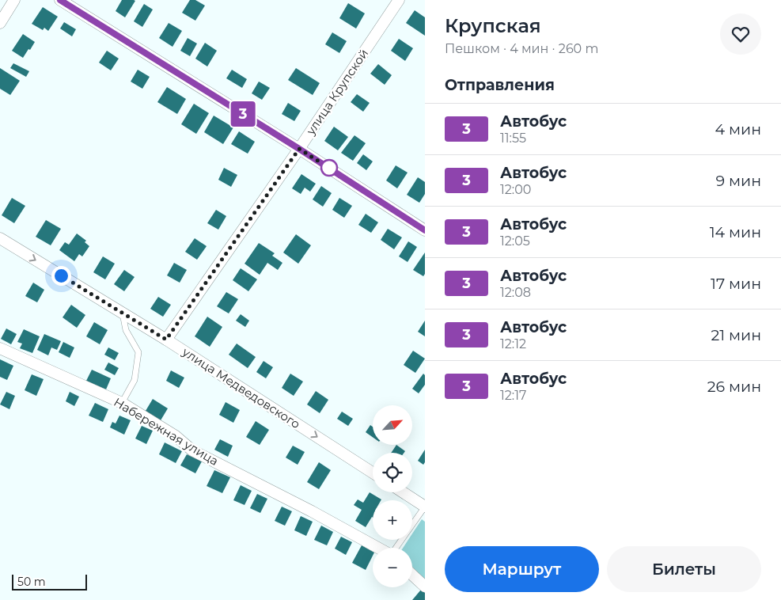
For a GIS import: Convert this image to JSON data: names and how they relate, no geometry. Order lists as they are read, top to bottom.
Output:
{
  "streets": {
    "street": ["улица Крупской", "улица Медведовского", "Набережная улица"]
  },
  "crossings": [
    ["улица Крупской", "улица Медведовского"]
  ],
  "one_way": ["улица Медведовского"],
  "lines": ["bus line 3"],
  "scale_bar": "50 m",
  "north": "top right",
  "page": {
    "on_map": "3",
    "heading": [
      ["Крупская", "Пешком · 4 мин · 260 m"],
      "Отправления"
    ],
    "list": [
      {
        "mark": "3",
        "name": "Автобус",
        "note": "11:55",
        "value": "4 мин"
      },
      {
        "mark": "3",
        "name": "Автобус",
        "note": "12:00",
        "value": "9 мин"
      },
      {
        "mark": "3",
        "name": "Автобус",
        "note": "12:05",
        "value": "14 мин"
      },
      {
        "mark": "3",
        "name": "Автобус",
        "note": "12:08",
        "value": "17 мин"
      },
      {
        "mark": "3",
        "name": "Автобус",
        "note": "12:12",
        "value": "21 мин"
      },
      {
        "mark": "3",
        "name": "Автобус",
        "note": "12:17",
        "value": "26 мин"
      }
    ],
    "map_buttons": ["+", "−"],
    "buttons": ["Маршрут", "Билеты"],
    "scale": "50 m"
  }
}
